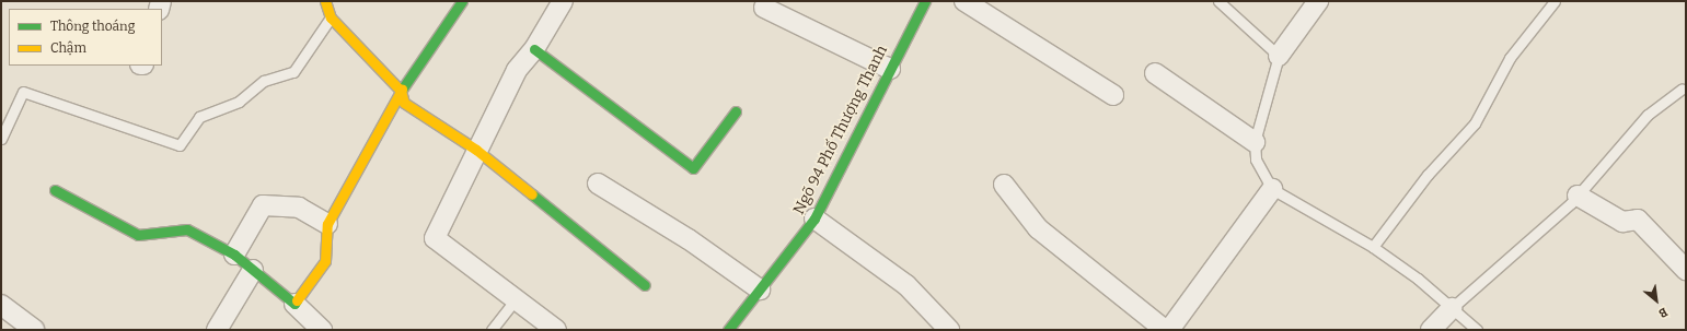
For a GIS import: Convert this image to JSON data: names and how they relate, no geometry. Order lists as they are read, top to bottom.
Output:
{
  "streets": {
    "street": ["Ngõ 94 Phố Thượng Thanh"]
  },
  "legend": ["Thông thoáng", "Chậm"],
  "north": "bottom right"
}
